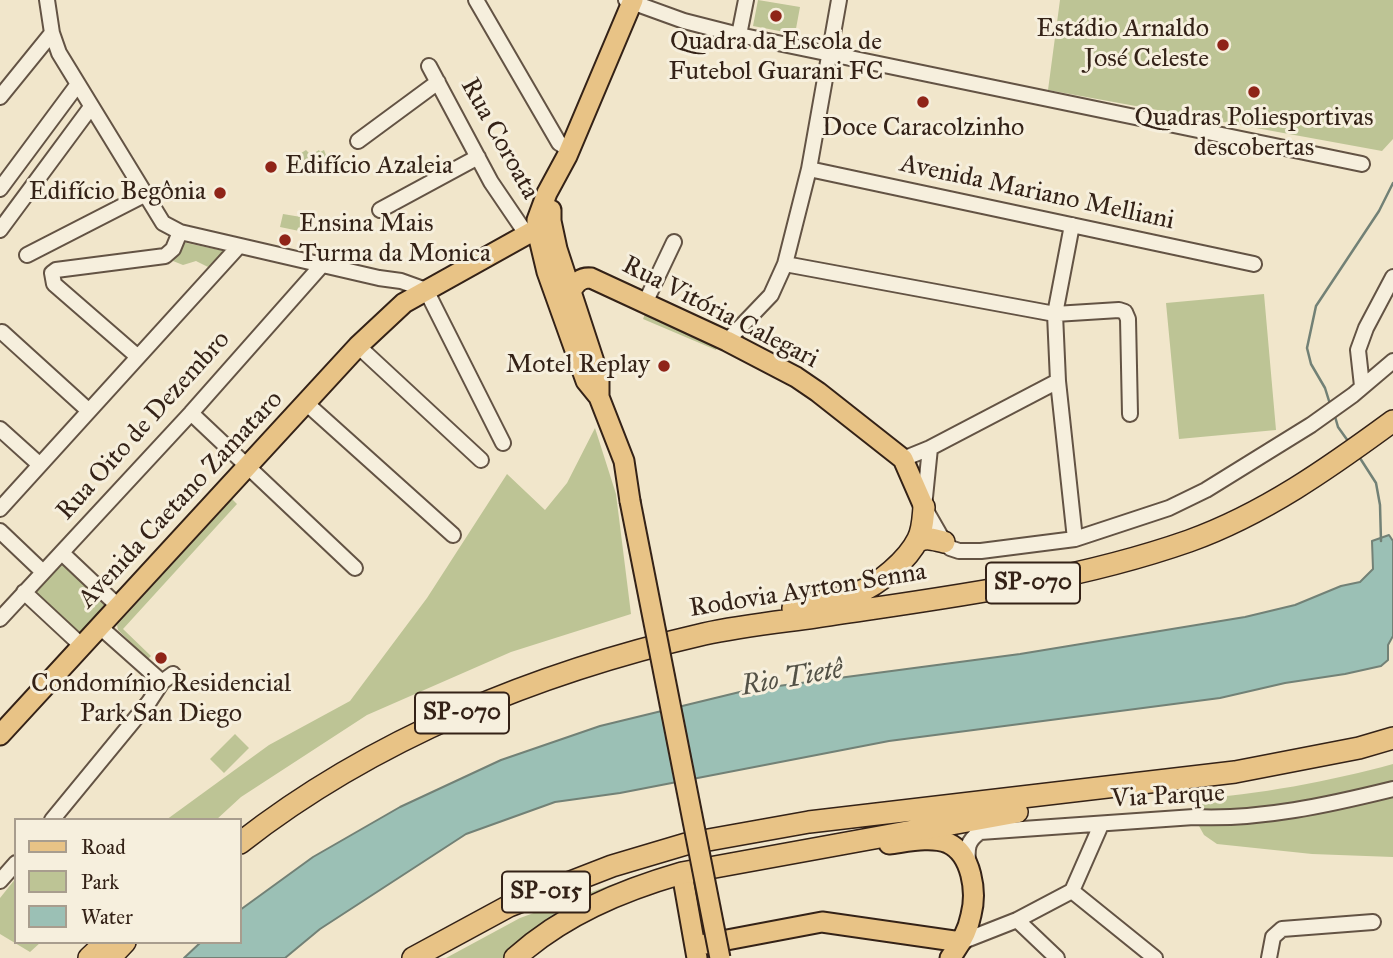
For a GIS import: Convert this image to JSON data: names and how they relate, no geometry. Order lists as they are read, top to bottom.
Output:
{
  "streets": {
    "highway": ["SP-070", "Rodovia Ayrton Senna", "SP-015"],
    "main road": ["Rua Vitória Calegari", "Avenida Caetano Zamataro"],
    "street": [
      "Rua Coroata",
      "Avenida Mariano Melliani",
      "Rua Oito de Dezembro",
      "Via Parque"
    ]
  },
  "crossings": [
    ["Rua Coroata", "Avenida Caetano Zamataro"]
  ],
  "water": ["Rio Tietê"],
  "places": [
    "Quadra da Escola de Futebol Guarani FC",
    "Estádio Arnaldo José Celeste",
    "Quadras Poliesportivas descobertas",
    "Doce Caracolzinho",
    "Edifício Azaleia",
    "Edifício Begônia",
    "Ensina Mais Turma da Monica",
    "Motel Replay",
    "Condomínio Residencial Park San Diego"
  ],
  "legend": ["Road", "Park", "Water"]
}
